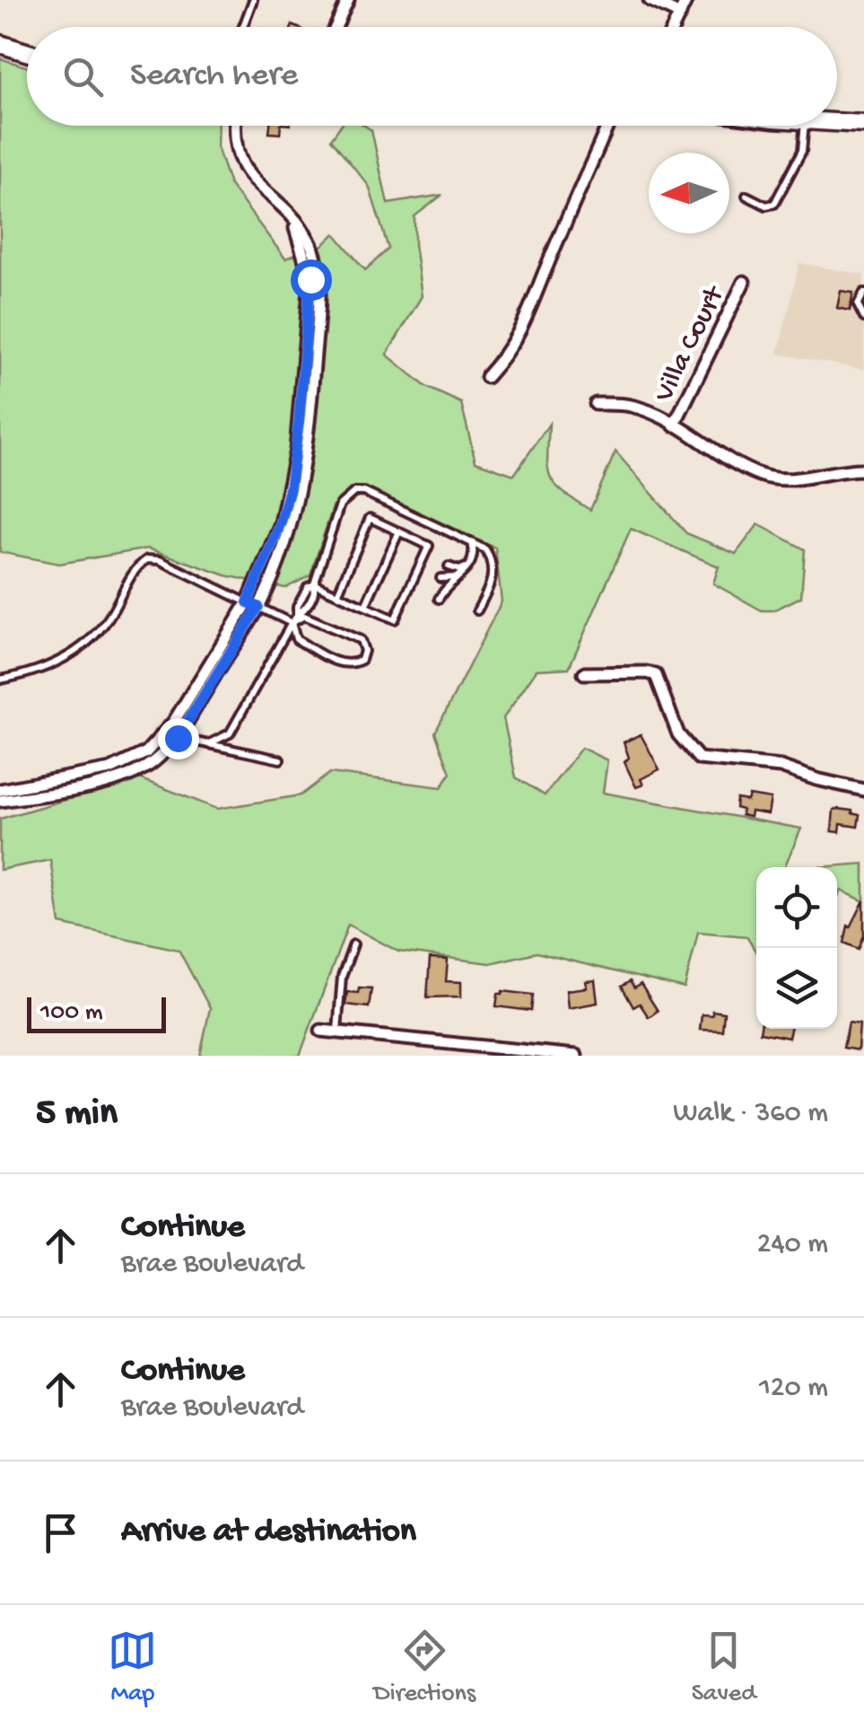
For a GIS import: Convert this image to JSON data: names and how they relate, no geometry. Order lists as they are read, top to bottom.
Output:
{
  "streets": {
    "street": ["Villa Court"]
  },
  "scale_bar": "100 m",
  "north": "left",
  "page": {
    "search": "Search here",
    "scale": "100 m",
    "heading": ["5 min", "Walk · 360 m"],
    "list": [
      ["Continue", "Brae Boulevard", "240 m"],
      ["Continue", "Brae Boulevard", "120 m"],
      "Arrive at destination"
    ],
    "nav": ["Map", "Directions", "Saved"]
  }
}
